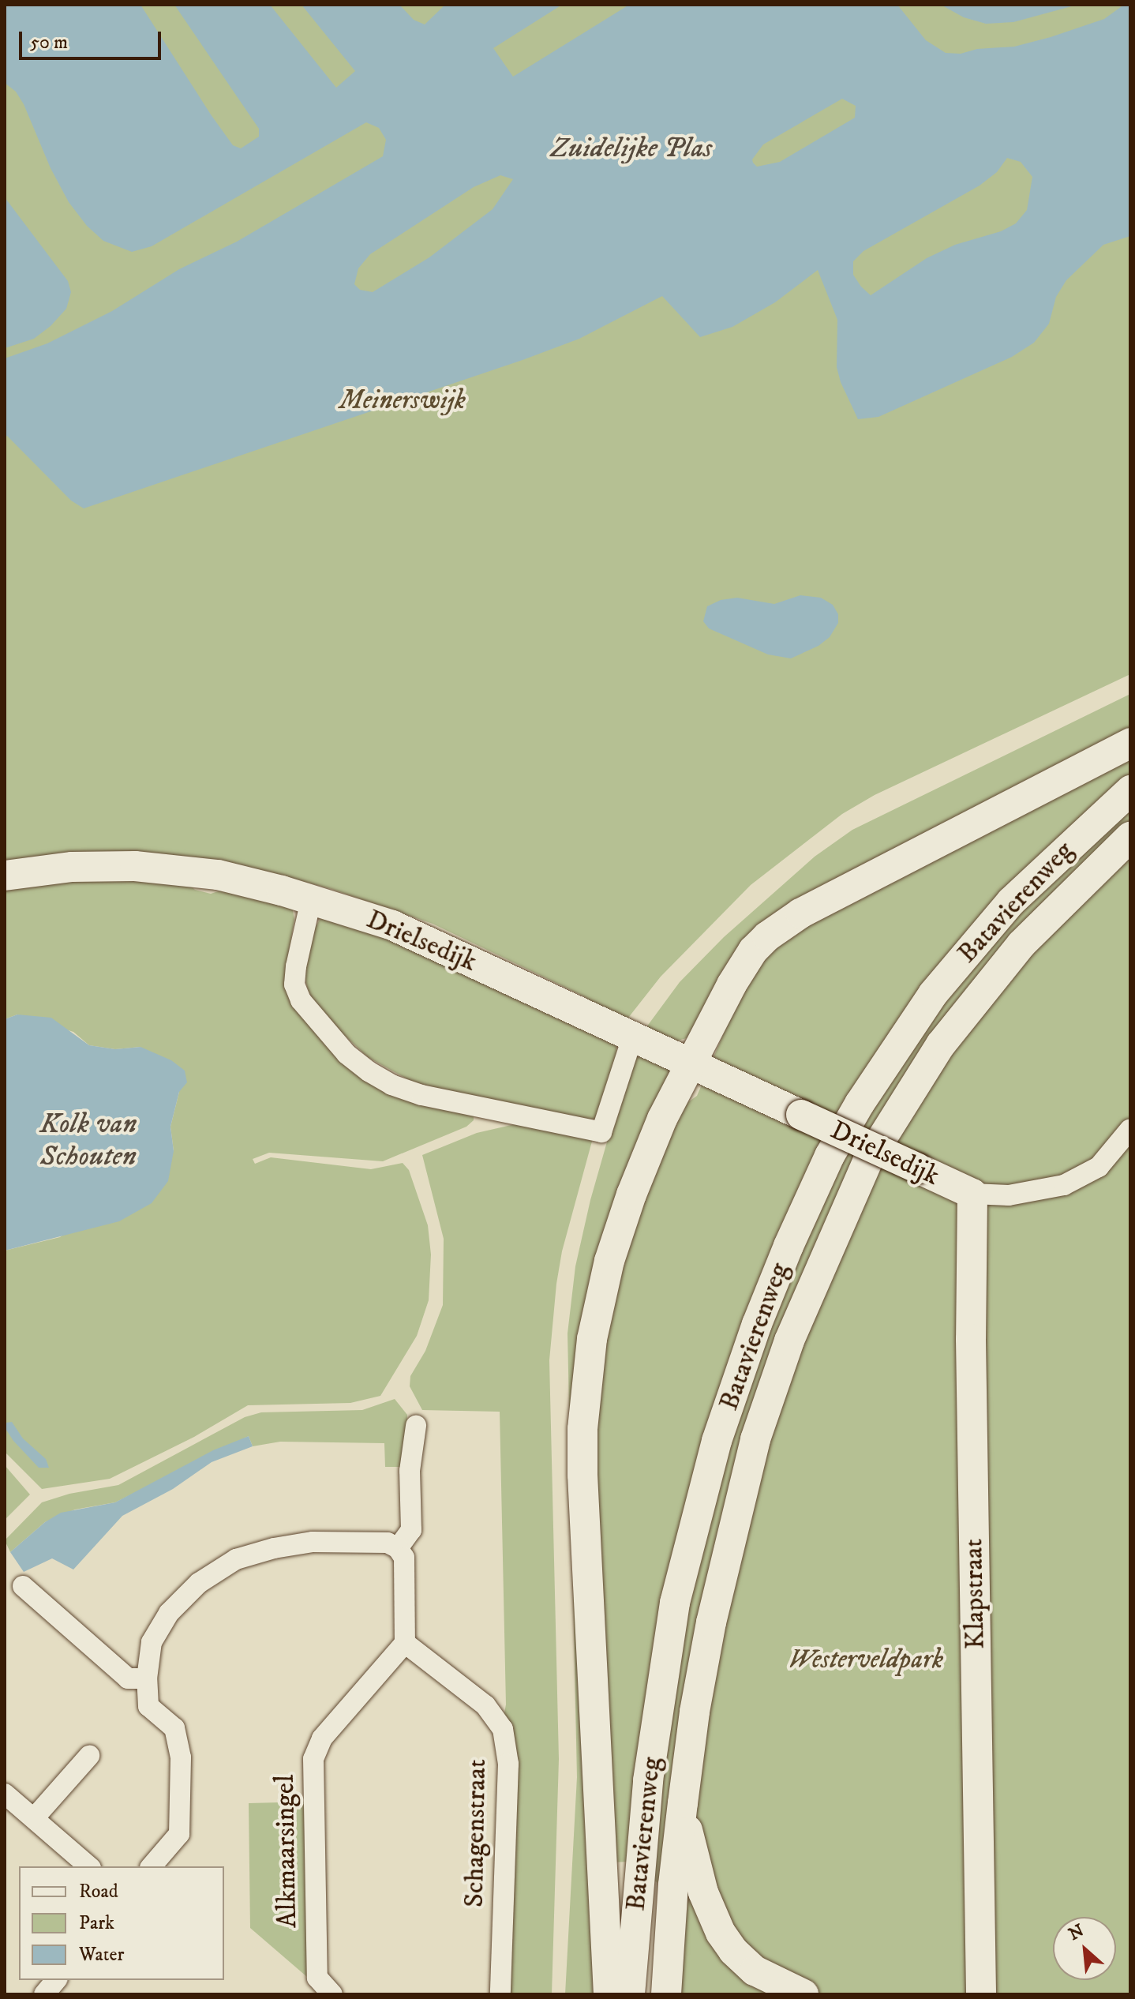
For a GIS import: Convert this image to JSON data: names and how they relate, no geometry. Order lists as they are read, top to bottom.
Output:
{
  "streets": {
    "main road": ["Batavierenweg", "Drielsedijk", "Klapstraat"],
    "street": ["Schagenstraat", "Alkmaarsingel"]
  },
  "crossings": [
    ["Drielsedijk", "Klapstraat"],
    ["Schagenstraat", "Alkmaarsingel"]
  ],
  "water": ["Zuidelijke Plas", "Kolk van Schouten"],
  "parks": ["Meinerswijk", "Westerveldpark"],
  "legend": ["Road", "Park", "Water"],
  "scale_bar": "50 m",
  "north": "top left"
}
